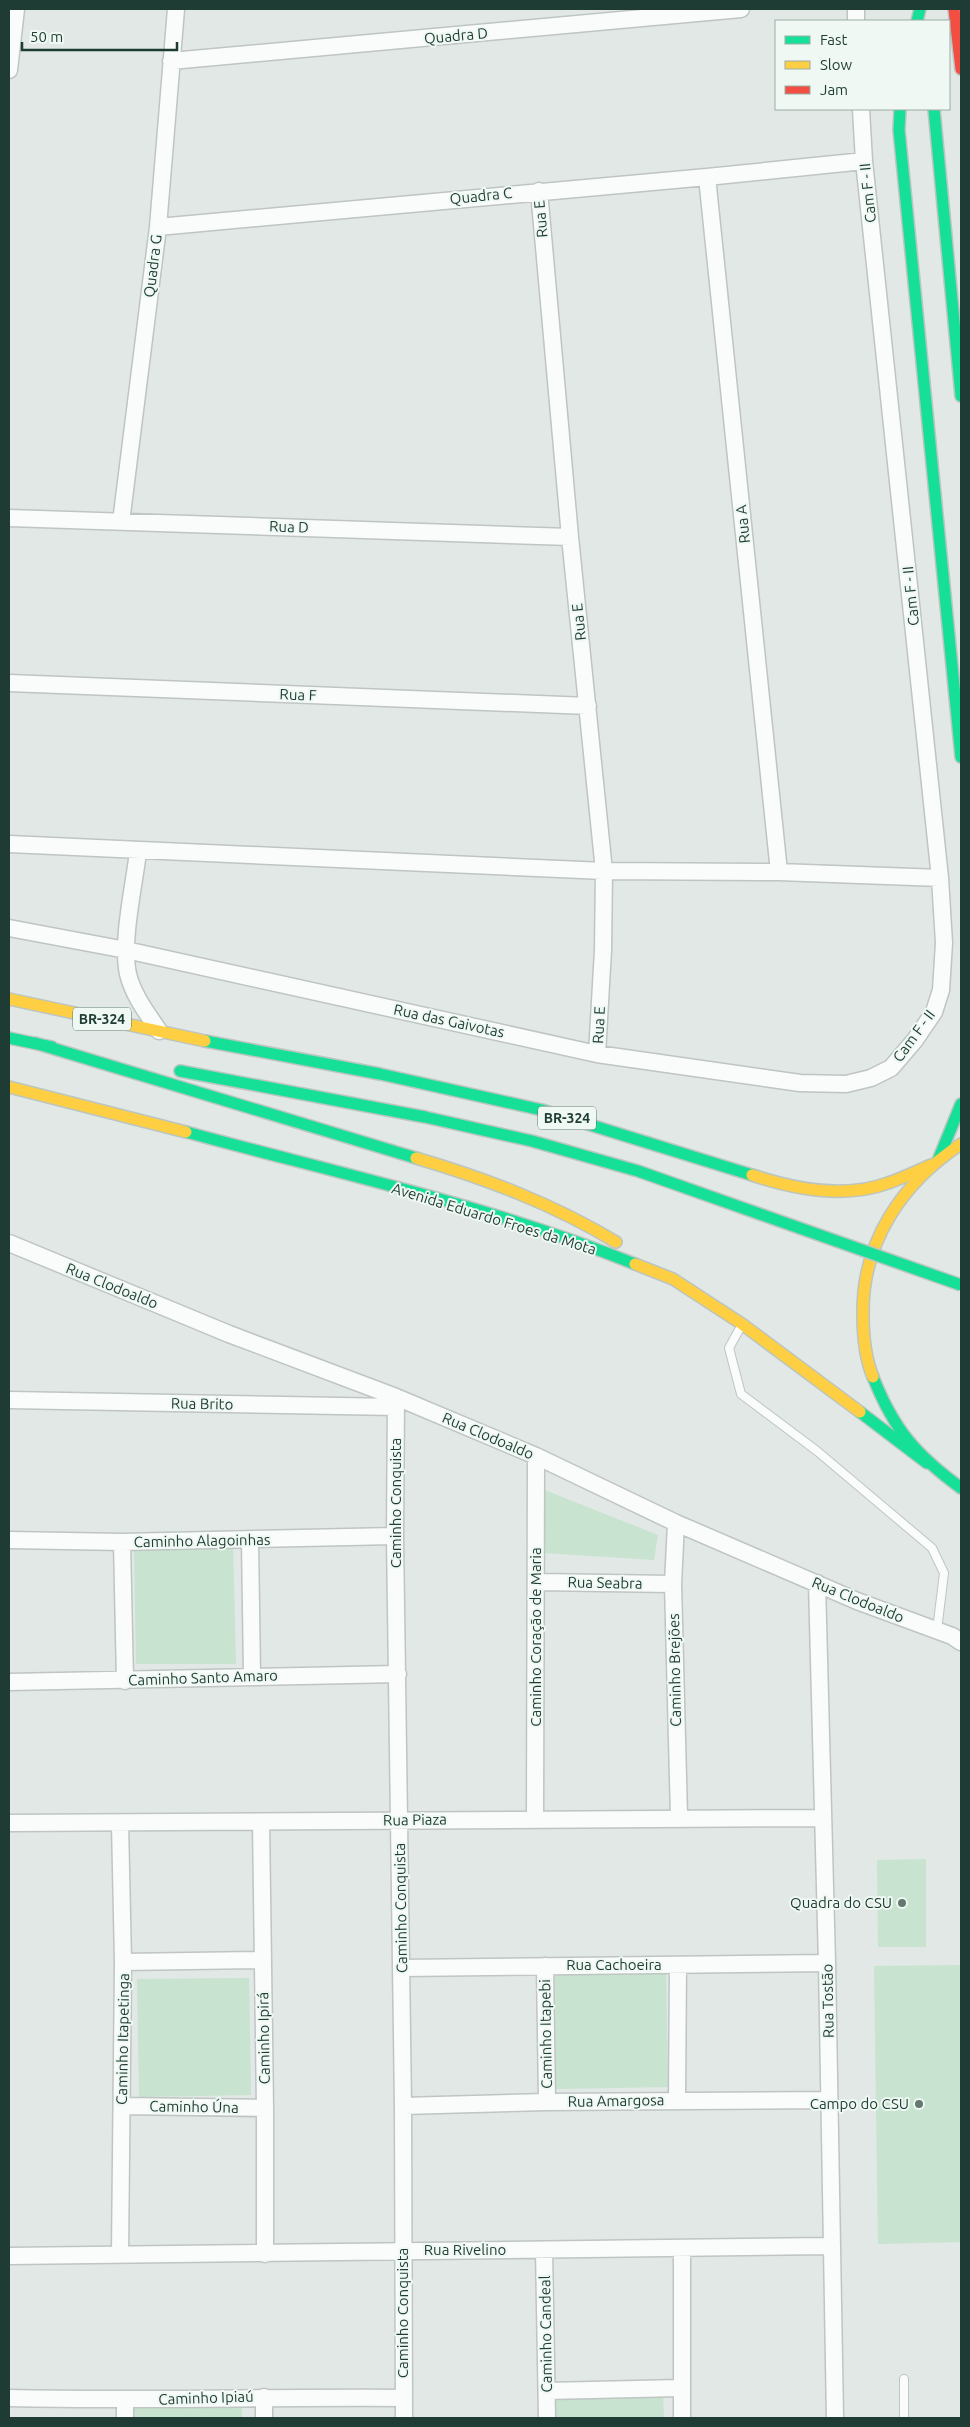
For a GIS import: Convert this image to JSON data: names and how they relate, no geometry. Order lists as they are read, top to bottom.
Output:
{
  "streets": {
    "main road": ["BR-324", "Avenida Eduardo Froes da Mota"],
    "street": [
      "Quadra D",
      "Cam F - II",
      "Quadra C",
      "Rua E",
      "Quadra G",
      "Rua A",
      "Rua D",
      "Rua F",
      "Rua das Gaivotas",
      "Rua Clodoaldo",
      "Rua Brito",
      "Caminho Conquista",
      "Caminho Alagoinhas",
      "Rua Seabra",
      "Caminho Coração de Maria",
      "Caminho Brejões",
      "Caminho Santo Amaro",
      "Rua Piaza",
      "Rua Cachoeira",
      "Rua Tostão",
      "Caminho Itapebi",
      "Caminho Ipirá",
      "Caminho Itapetinga",
      "Rua Amargosa",
      "Caminho Úna",
      "Rua Rivelino",
      "Caminho Candeal",
      "Caminho Ipiaú"
    ]
  },
  "crossings": [
    ["Quadra D", "Quadra G"],
    ["Cam F - II", "Quadra C"],
    ["Cam F - II", "Rua das Gaivotas"],
    ["Quadra C", "Rua E"],
    ["Quadra C", "Quadra G"],
    ["Quadra C", "Rua A"],
    ["Rua E", "Rua D"],
    ["Rua E", "Rua F"],
    ["Rua E", "Rua das Gaivotas"],
    ["Quadra G", "Rua D"],
    ["BR-324", "Avenida Eduardo Froes da Mota"],
    ["Rua Clodoaldo", "Rua Brito"],
    ["Rua Clodoaldo", "Caminho Conquista"],
    ["Rua Clodoaldo", "Caminho Coração de Maria"],
    ["Rua Clodoaldo", "Caminho Brejões"],
    ["Rua Clodoaldo", "Rua Tostão"],
    ["Rua Brito", "Caminho Conquista"],
    ["Caminho Conquista", "Caminho Alagoinhas"],
    ["Caminho Conquista", "Caminho Santo Amaro"],
    ["Caminho Conquista", "Rua Piaza"],
    ["Caminho Conquista", "Rua Cachoeira"],
    ["Caminho Conquista", "Rua Amargosa"],
    ["Caminho Conquista", "Rua Rivelino"],
    ["Caminho Conquista", "Caminho Ipiaú"],
    ["Rua Seabra", "Caminho Coração de Maria"],
    ["Rua Seabra", "Caminho Brejões"],
    ["Caminho Coração de Maria", "Rua Piaza"],
    ["Caminho Brejões", "Rua Piaza"],
    ["Rua Piaza", "Rua Tostão"],
    ["Rua Piaza", "Caminho Ipirá"],
    ["Rua Piaza", "Caminho Itapetinga"],
    ["Rua Cachoeira", "Rua Tostão"],
    ["Rua Cachoeira", "Caminho Itapebi"],
    ["Rua Tostão", "Rua Amargosa"],
    ["Rua Tostão", "Rua Rivelino"],
    ["Caminho Itapebi", "Rua Amargosa"],
    ["Caminho Ipirá", "Caminho Úna"],
    ["Caminho Ipirá", "Rua Rivelino"],
    ["Caminho Itapetinga", "Caminho Úna"],
    ["Caminho Itapetinga", "Rua Rivelino"],
    ["Rua Rivelino", "Caminho Candeal"]
  ],
  "places": ["Quadra do CSU", "Campo do CSU"],
  "legend": ["Fast", "Slow", "Jam"],
  "scale_bar": "50 m"
}
